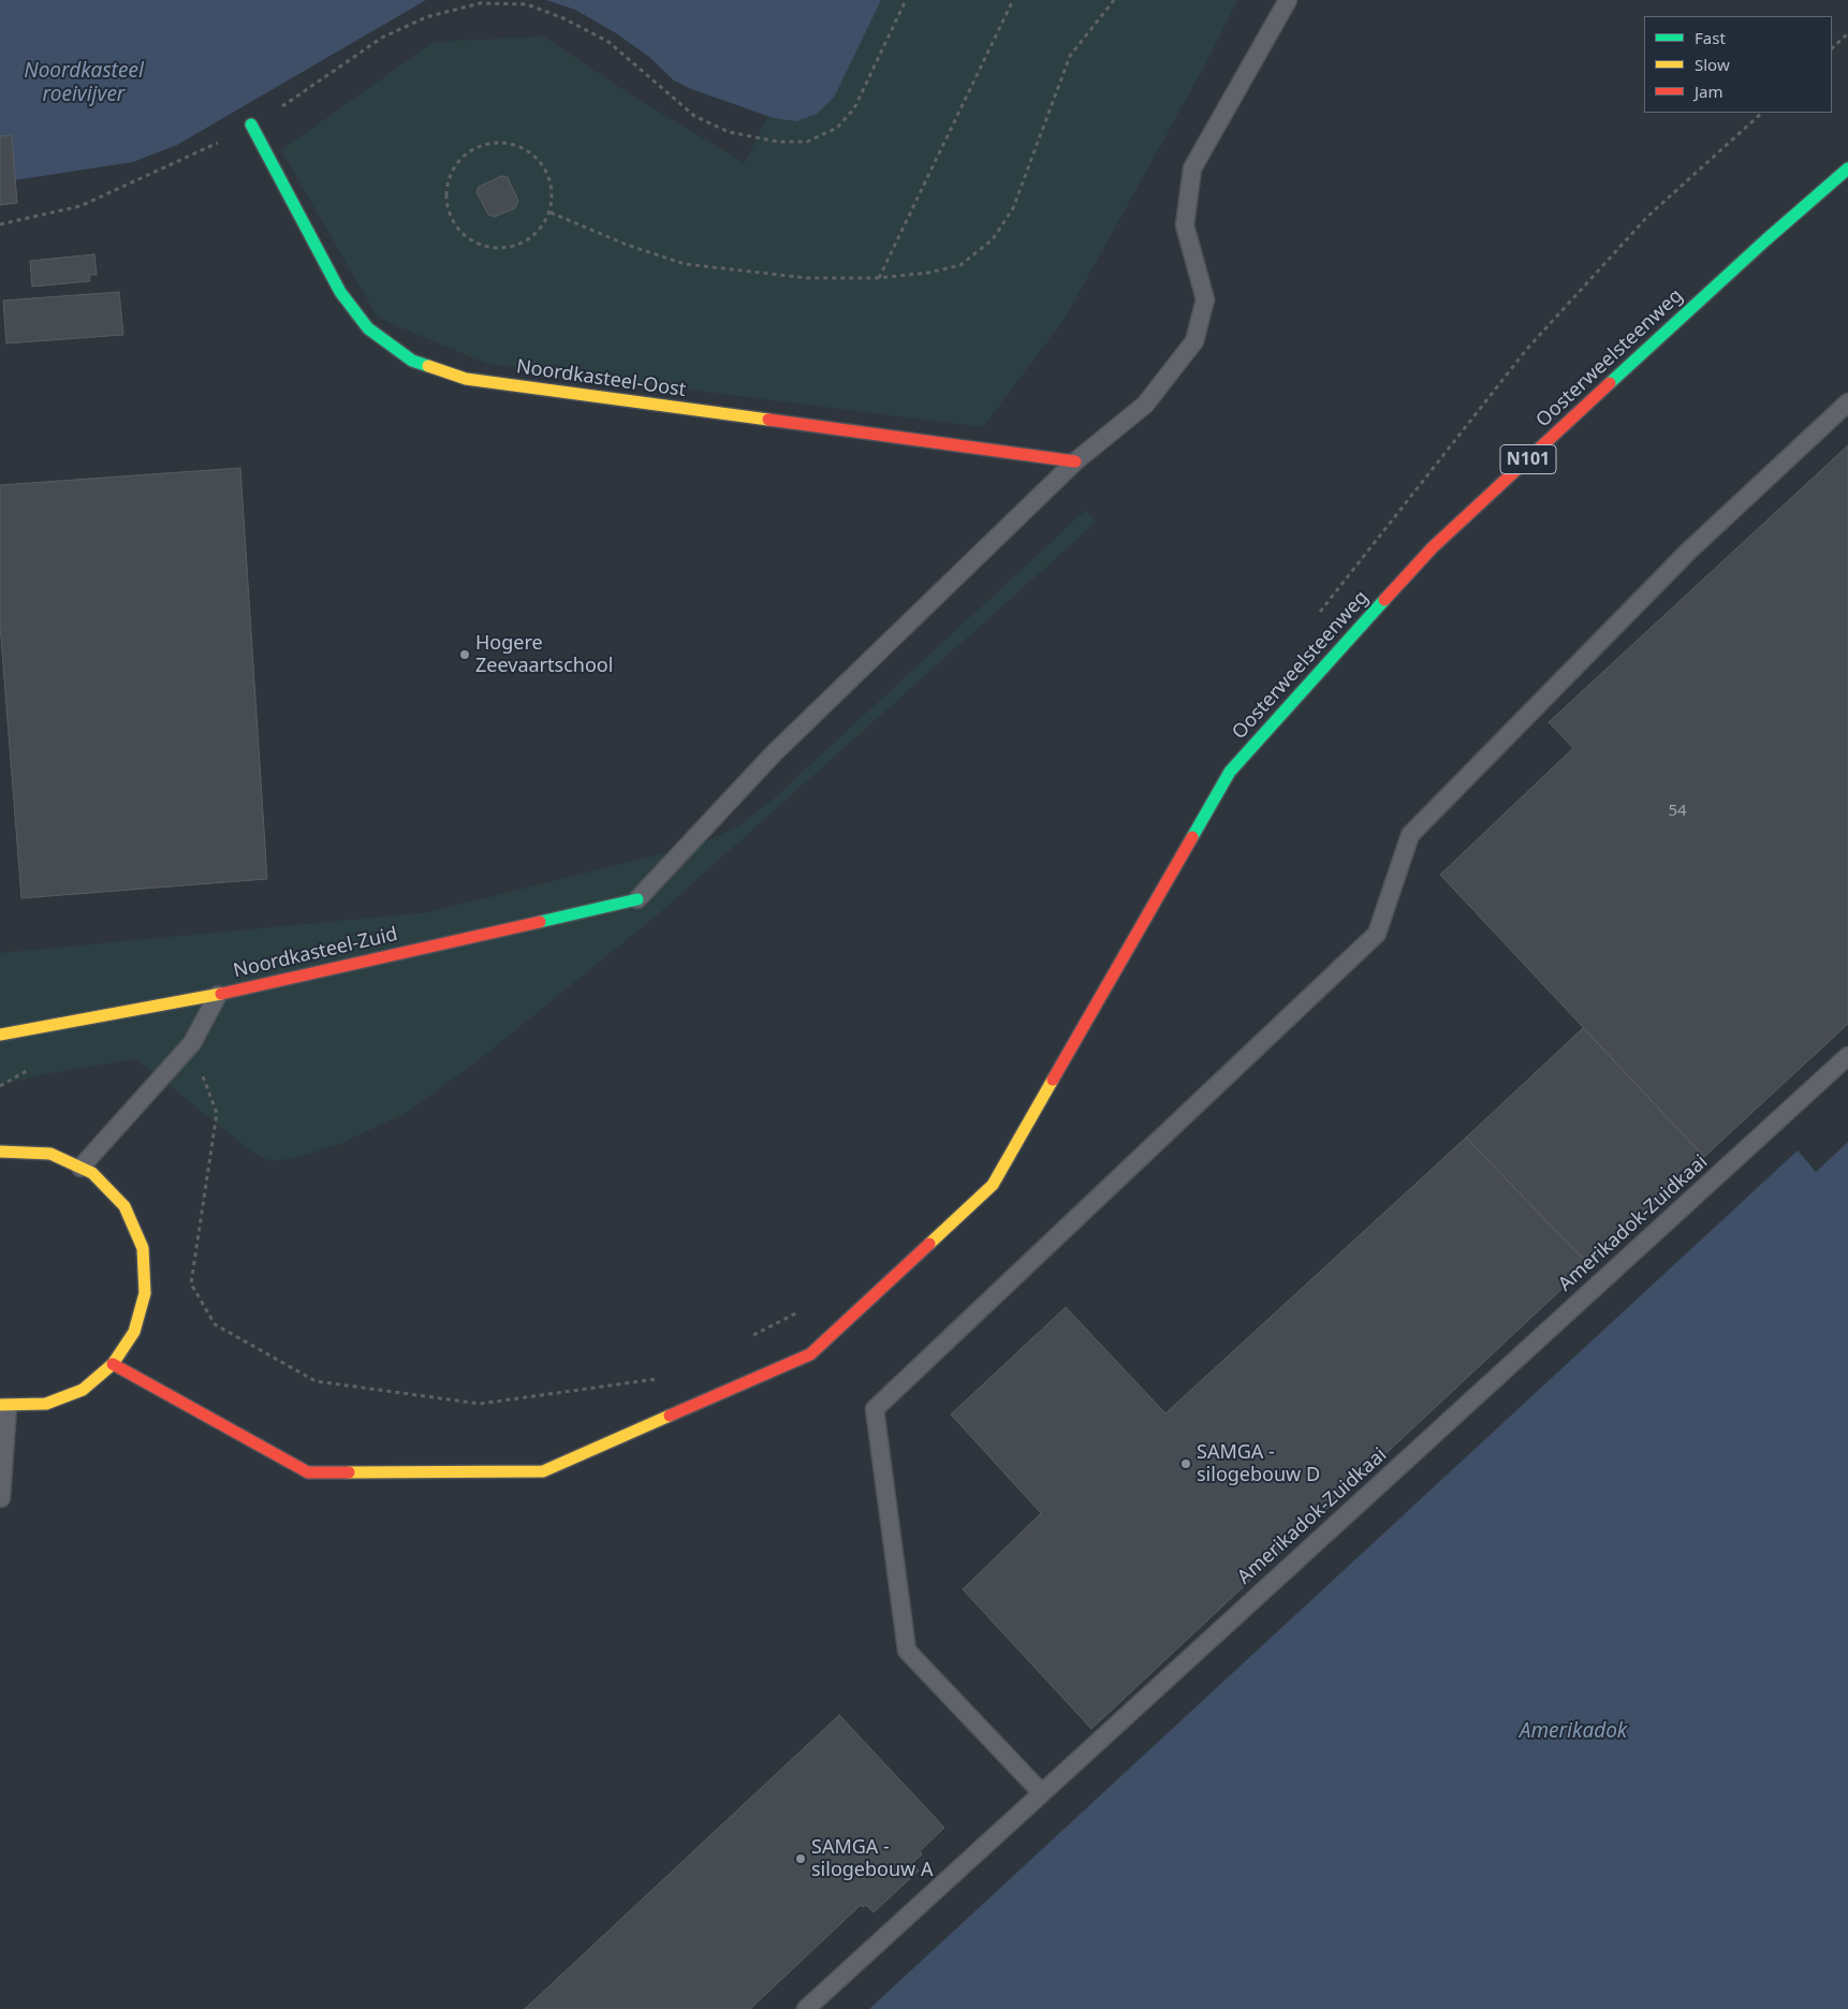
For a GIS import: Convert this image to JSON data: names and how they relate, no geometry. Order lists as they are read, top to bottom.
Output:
{
  "streets": {
    "main road": [
      "Oosterweelsteenweg",
      "Noordkasteel-Oost",
      "N101",
      "Noordkasteel-Zuid"
    ],
    "lane": ["Amerikadok-Zuidkaai"]
  },
  "water": ["Noordkasteel roeivijver", "Amerikadok"],
  "places": ["Hogere Zeevaartschool", "SAMGA - silogebouw D", "SAMGA - silogebouw A"],
  "house_numbers": ["54"],
  "legend": ["Fast", "Slow", "Jam"]
}
